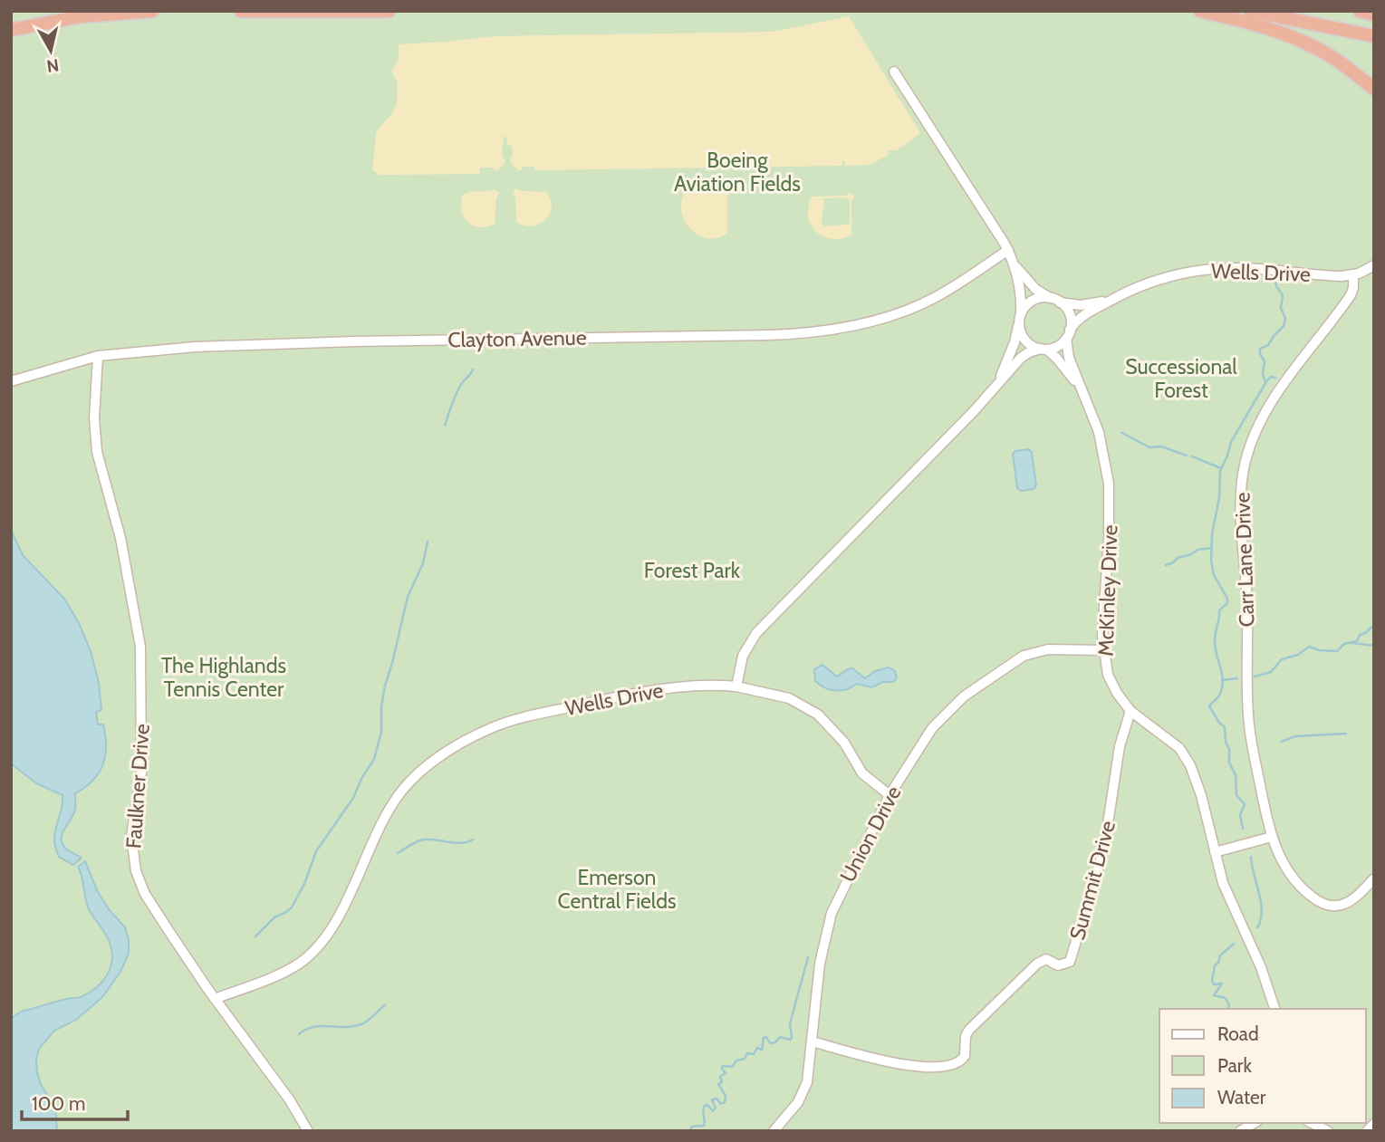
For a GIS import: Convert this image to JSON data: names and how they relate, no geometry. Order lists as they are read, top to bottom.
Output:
{
  "streets": {
    "street": [
      "Wells Drive",
      "Clayton Avenue",
      "Carr Lane Drive",
      "McKinley Drive",
      "Faulkner Drive",
      "Union Drive",
      "Summit Drive"
    ]
  },
  "crossings": [
    ["Wells Drive", "Carr Lane Drive"],
    ["Wells Drive", "McKinley Drive"],
    ["Wells Drive", "Faulkner Drive"],
    ["Wells Drive", "Union Drive"],
    ["Clayton Avenue", "Faulkner Drive"],
    ["McKinley Drive", "Union Drive"],
    ["McKinley Drive", "Summit Drive"],
    ["Union Drive", "Summit Drive"]
  ],
  "parks": [
    "Boeing Aviation Fields",
    "Successional Forest",
    "Forest Park",
    "The Highlands Tennis Center",
    "Emerson Central Fields"
  ],
  "legend": ["Road", "Park", "Water"],
  "scale_bar": "100 m",
  "north": "bottom"
}
